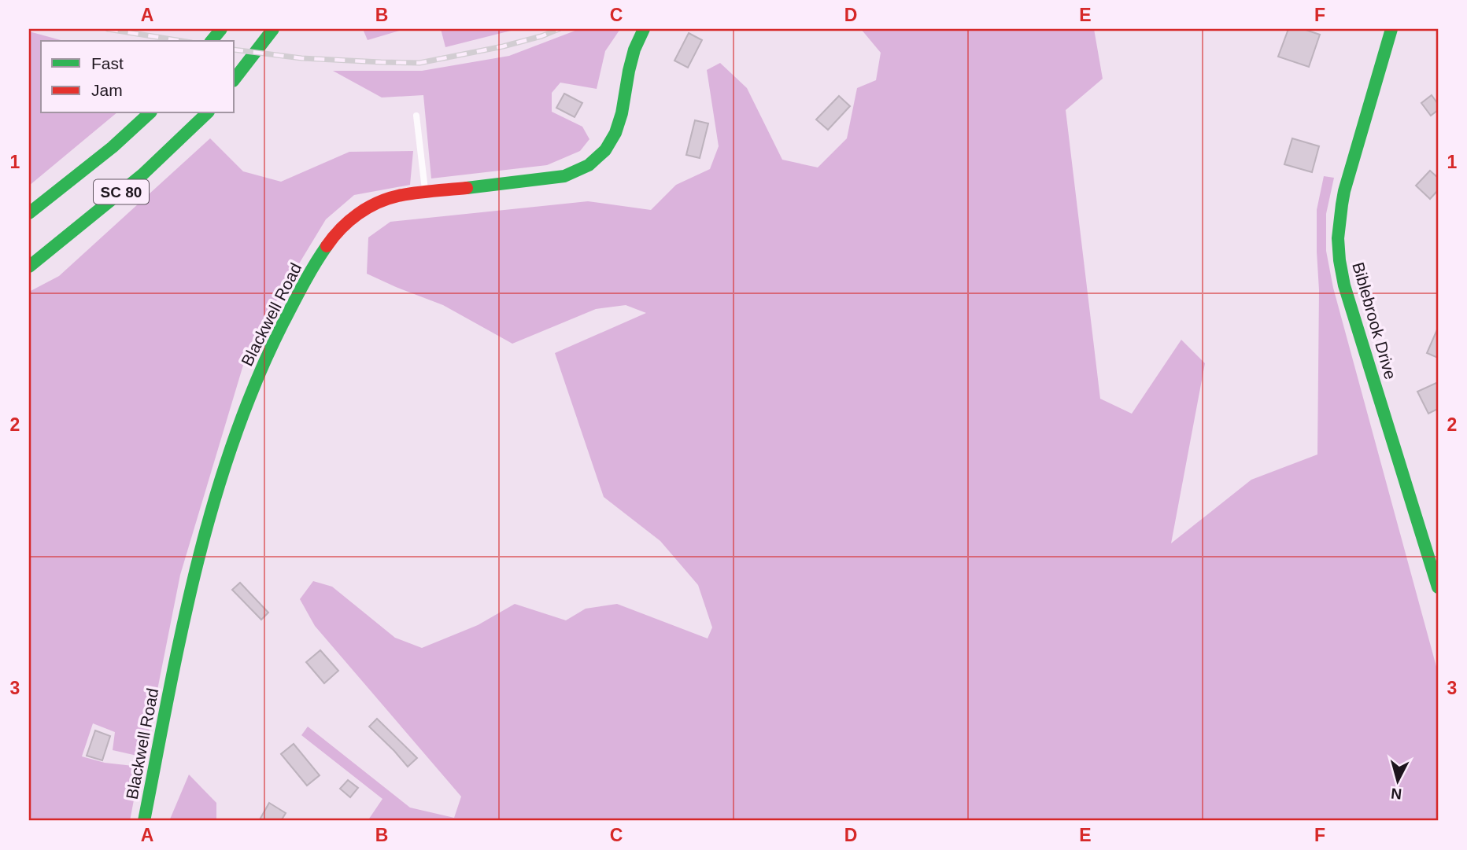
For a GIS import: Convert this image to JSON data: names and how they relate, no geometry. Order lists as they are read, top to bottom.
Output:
{
  "streets": {
    "street": ["SC 80", "Blackwell Road", "Biblebrook Drive"]
  },
  "legend": ["Fast", "Jam"],
  "north": "bottom",
  "grid": {
    "columns": [
      "A",
      "B",
      "C",
      "D",
      "E",
      "F"
    ],
    "rows": ["1", "2", "3"]
  }
}
